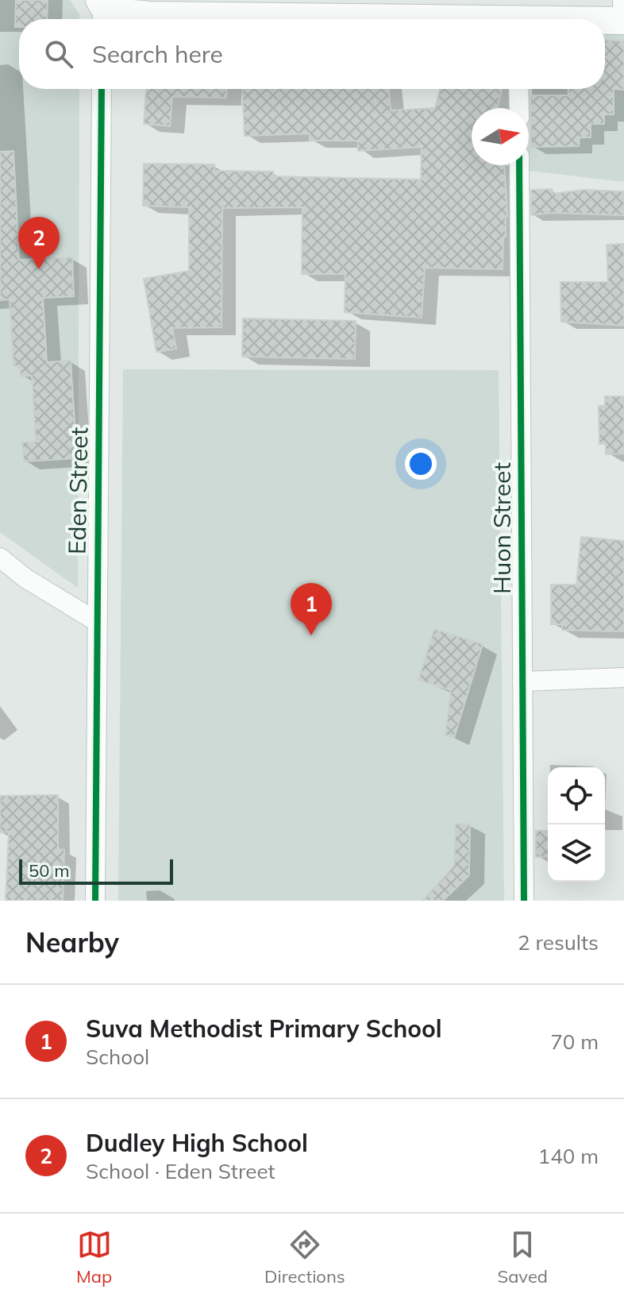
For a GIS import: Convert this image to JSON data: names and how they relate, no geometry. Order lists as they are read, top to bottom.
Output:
{
  "streets": {
    "street": ["Eden Street", "Huon Street"]
  },
  "scale_bar": "50 m",
  "north": "right",
  "page": {
    "search": "Search here",
    "pins": ["2", "1"],
    "scale": "50 m",
    "heading": ["Nearby", "2 results"],
    "list": [
      {
        "mark": "1",
        "name": "Suva Methodist Primary School",
        "note": "School",
        "value": "70 m"
      },
      {
        "mark": "2",
        "name": "Dudley High School",
        "note": "School · Eden Street",
        "value": "140 m"
      }
    ],
    "nav": ["Map", "Directions", "Saved"]
  }
}
